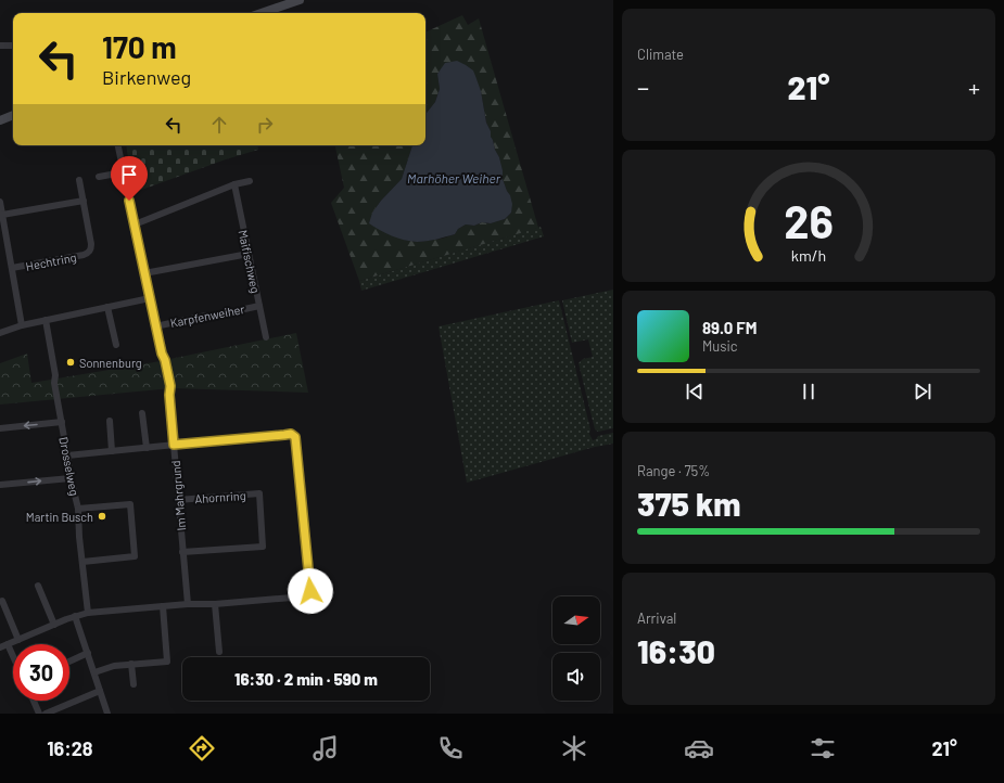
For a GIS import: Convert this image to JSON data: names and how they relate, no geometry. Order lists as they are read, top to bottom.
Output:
{
  "streets": {
    "street": [
      "Hechtring",
      "Maifischweg",
      "Karpfenweiher",
      "Drosselweg",
      "Im Mahrgrund",
      "Ahornring"
    ]
  },
  "crossings": [
    ["Maifischweg", "Karpfenweiher"],
    ["Karpfenweiher", "Im Mahrgrund"],
    ["Im Mahrgrund", "Ahornring"]
  ],
  "water": ["Marhöher Weiher"],
  "places": ["Sonnenburg", "Martin Busch"],
  "north": "right",
  "page": {
    "tile": [
      "Climate",
      ["Range · 75%", "375 km"],
      ["Arrival", "16:30"]
    ],
    "turn": ["170 m", "Birkenweg"],
    "heat": ["−", "21°", "+"],
    "song": ["89.0 FM", "Music"],
    "limit": "30",
    "trip": "16:30 · 2 min · 590 m",
    "tabs": ["16:28", "21°"],
    "gauge": ["26", "km/h"]
  }
}
